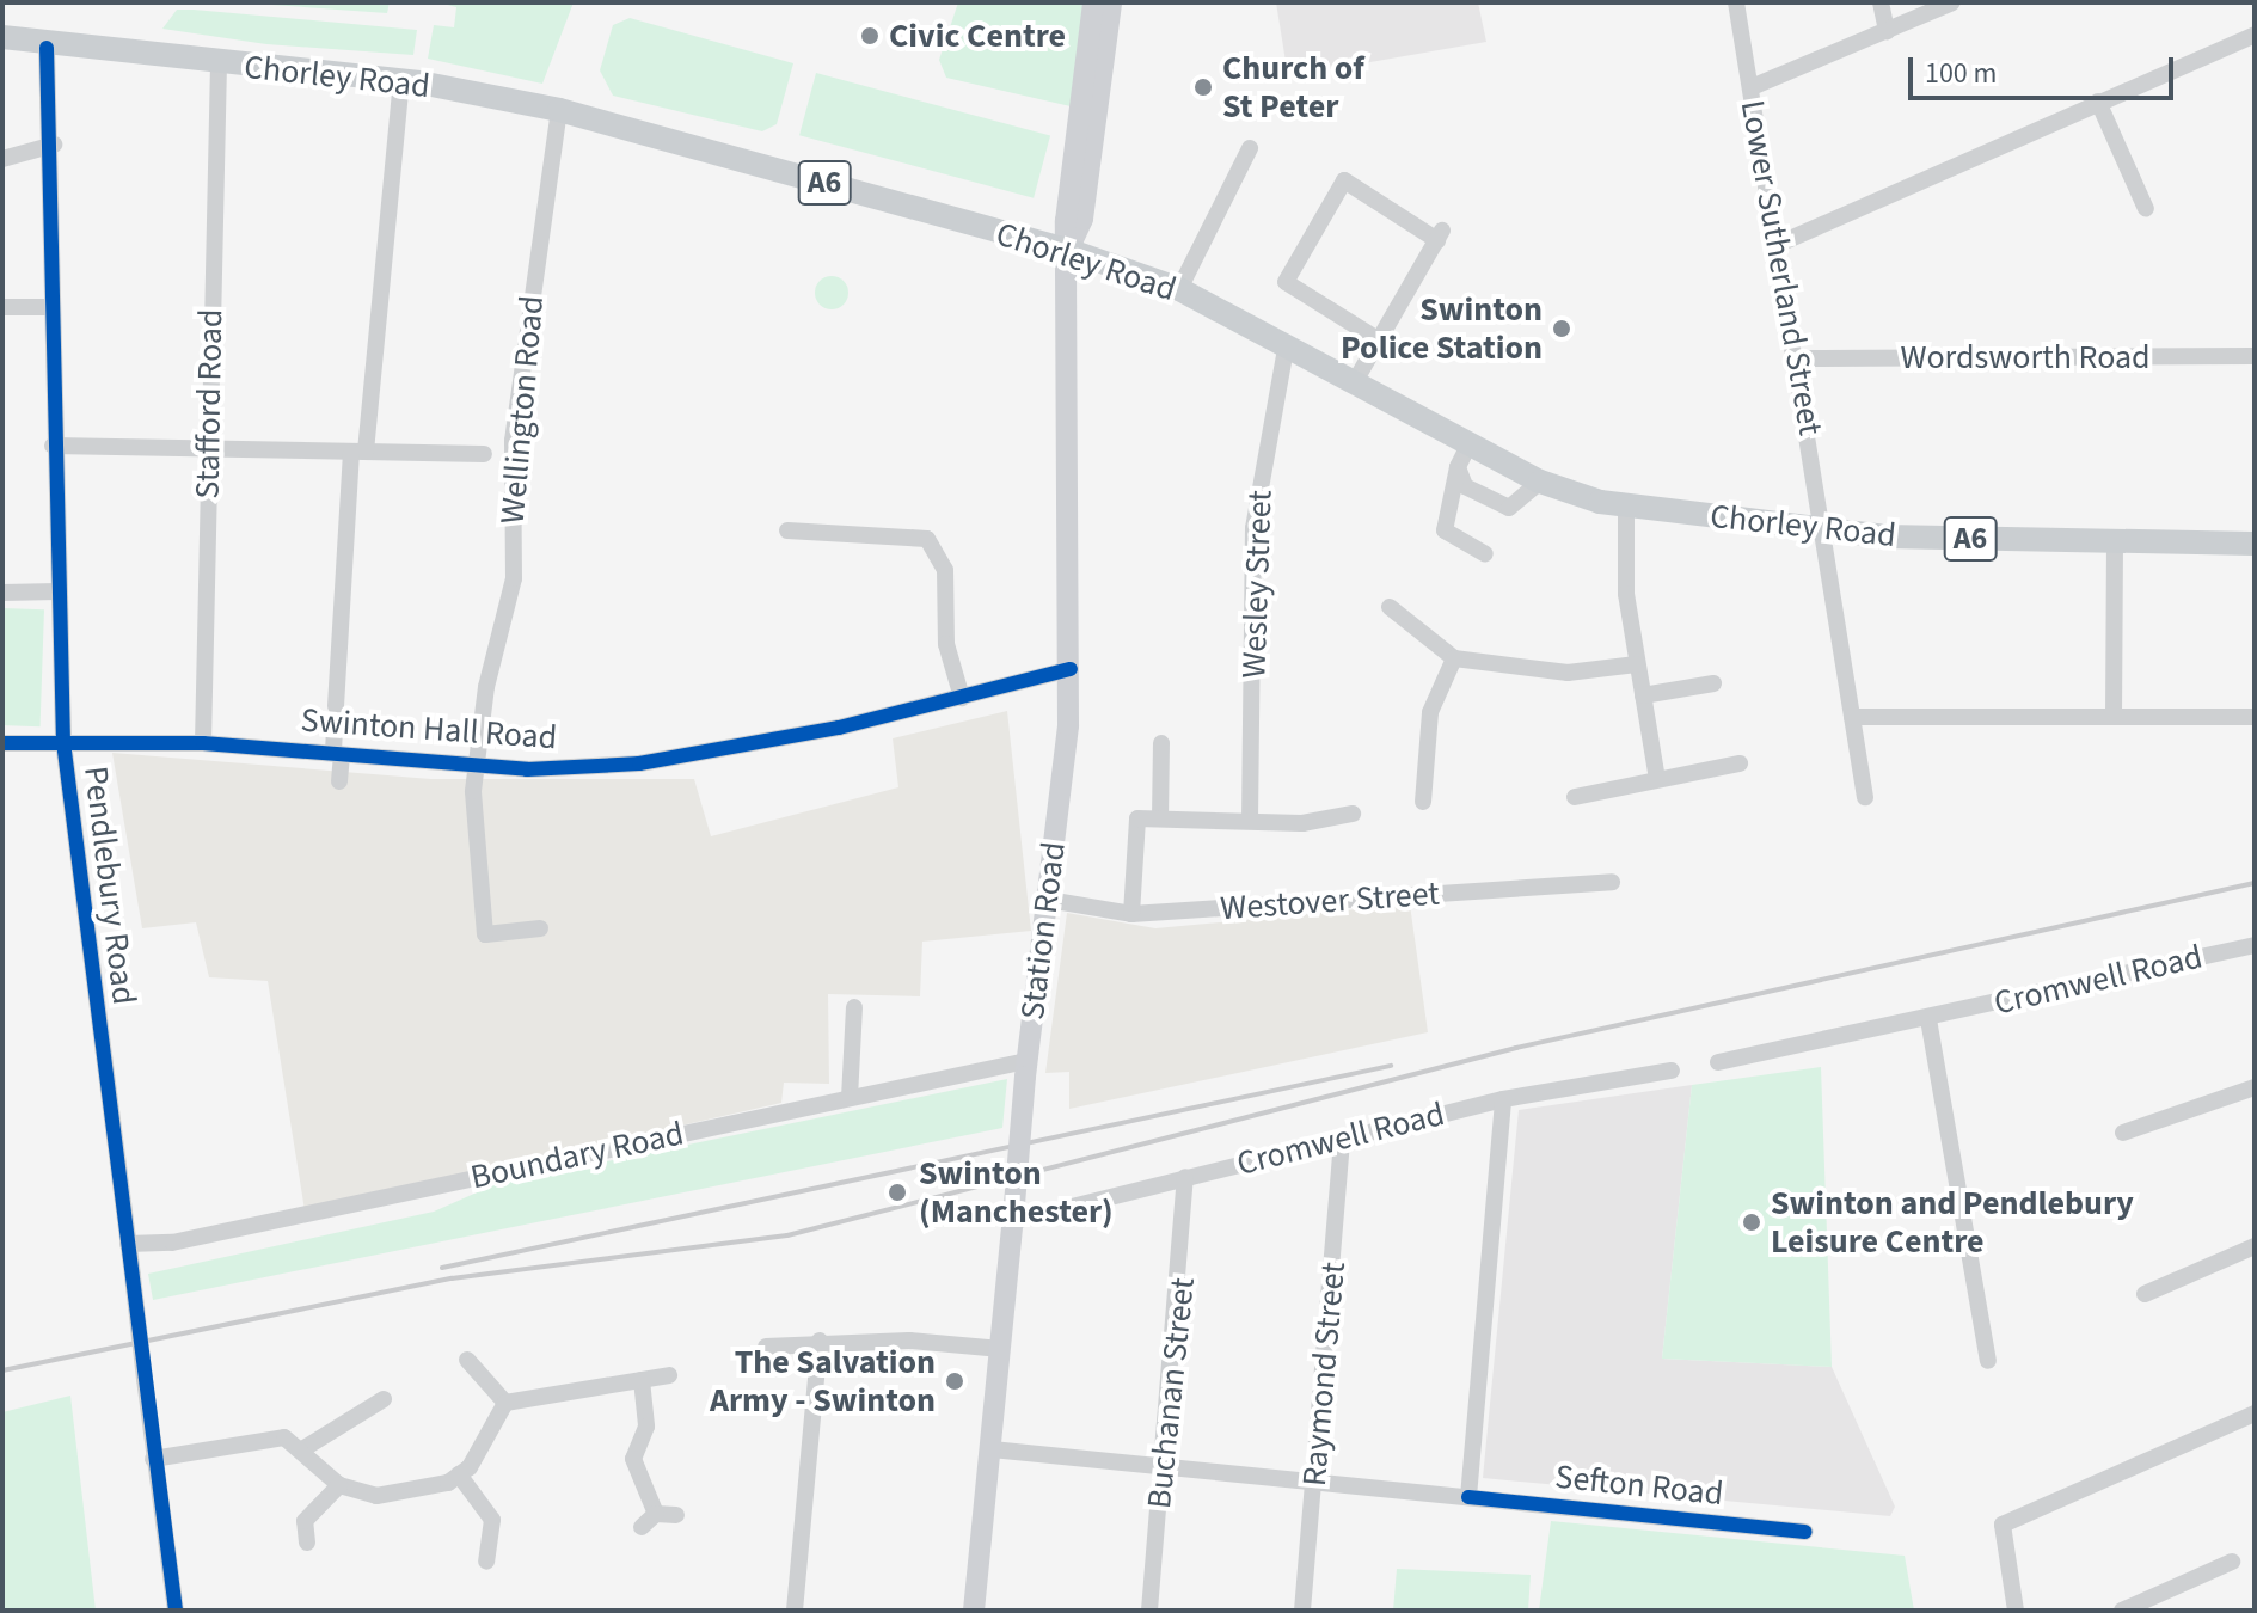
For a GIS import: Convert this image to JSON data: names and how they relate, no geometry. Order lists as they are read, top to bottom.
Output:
{
  "streets": {
    "main road": ["Chorley Road", "A6", "Station Road"],
    "street": [
      "Lower Sutherland Street",
      "Wordsworth Road",
      "Stafford Road",
      "Wellington Road",
      "Wesley Street",
      "Swinton Hall Road",
      "Pendlebury Road",
      "Westover Street",
      "Cromwell Road",
      "Boundary Road",
      "Raymond Street",
      "Buchanan Street",
      "Sefton Road"
    ]
  },
  "crossings": [
    ["Chorley Road", "Lower Sutherland Street"],
    ["Chorley Road", "Stafford Road"],
    ["Chorley Road", "Wellington Road"],
    ["Chorley Road", "Wesley Street"],
    ["Chorley Road", "Pendlebury Road"],
    ["Chorley Road", "Station Road"],
    ["Lower Sutherland Street", "Wordsworth Road"],
    ["Stafford Road", "Swinton Hall Road"],
    ["Wellington Road", "Swinton Hall Road"],
    ["Swinton Hall Road", "Pendlebury Road"],
    ["Swinton Hall Road", "Station Road"],
    ["Pendlebury Road", "Boundary Road"],
    ["Westover Street", "Station Road"],
    ["Station Road", "Cromwell Road"],
    ["Station Road", "Boundary Road"],
    ["Station Road", "Sefton Road"],
    ["Cromwell Road", "Raymond Street"],
    ["Cromwell Road", "Buchanan Street"],
    ["Raymond Street", "Sefton Road"],
    ["Buchanan Street", "Sefton Road"]
  ],
  "places": [
    "Civic Centre",
    "Church of St Peter",
    "Swinton Police Station",
    "Swinton (Manchester)",
    "Swinton and Pendlebury Leisure Centre",
    "The Salvation Army - Swinton"
  ],
  "scale_bar": "100 m"
}
